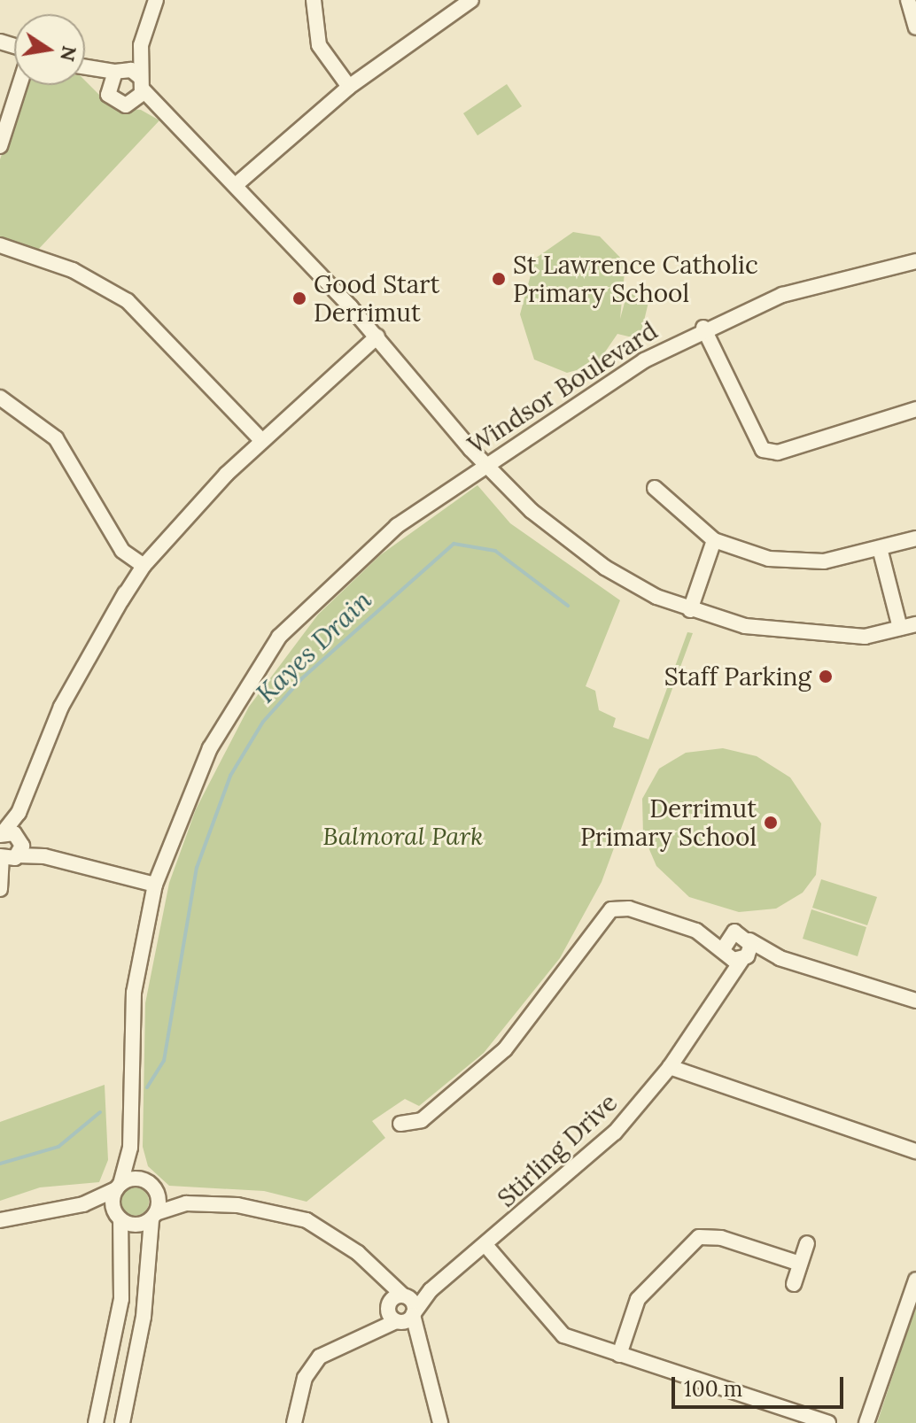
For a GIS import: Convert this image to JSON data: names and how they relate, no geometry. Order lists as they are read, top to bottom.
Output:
{
  "streets": {
    "street": ["Windsor Boulevard", "Stirling Drive"]
  },
  "water": ["Kayes Drain"],
  "parks": ["Balmoral Park"],
  "places": [
    "St Lawrence Catholic Primary School",
    "Good Start Derrimut",
    "Staff Parking",
    "Derrimut Primary School"
  ],
  "scale_bar": "100 m",
  "north": "right"
}
